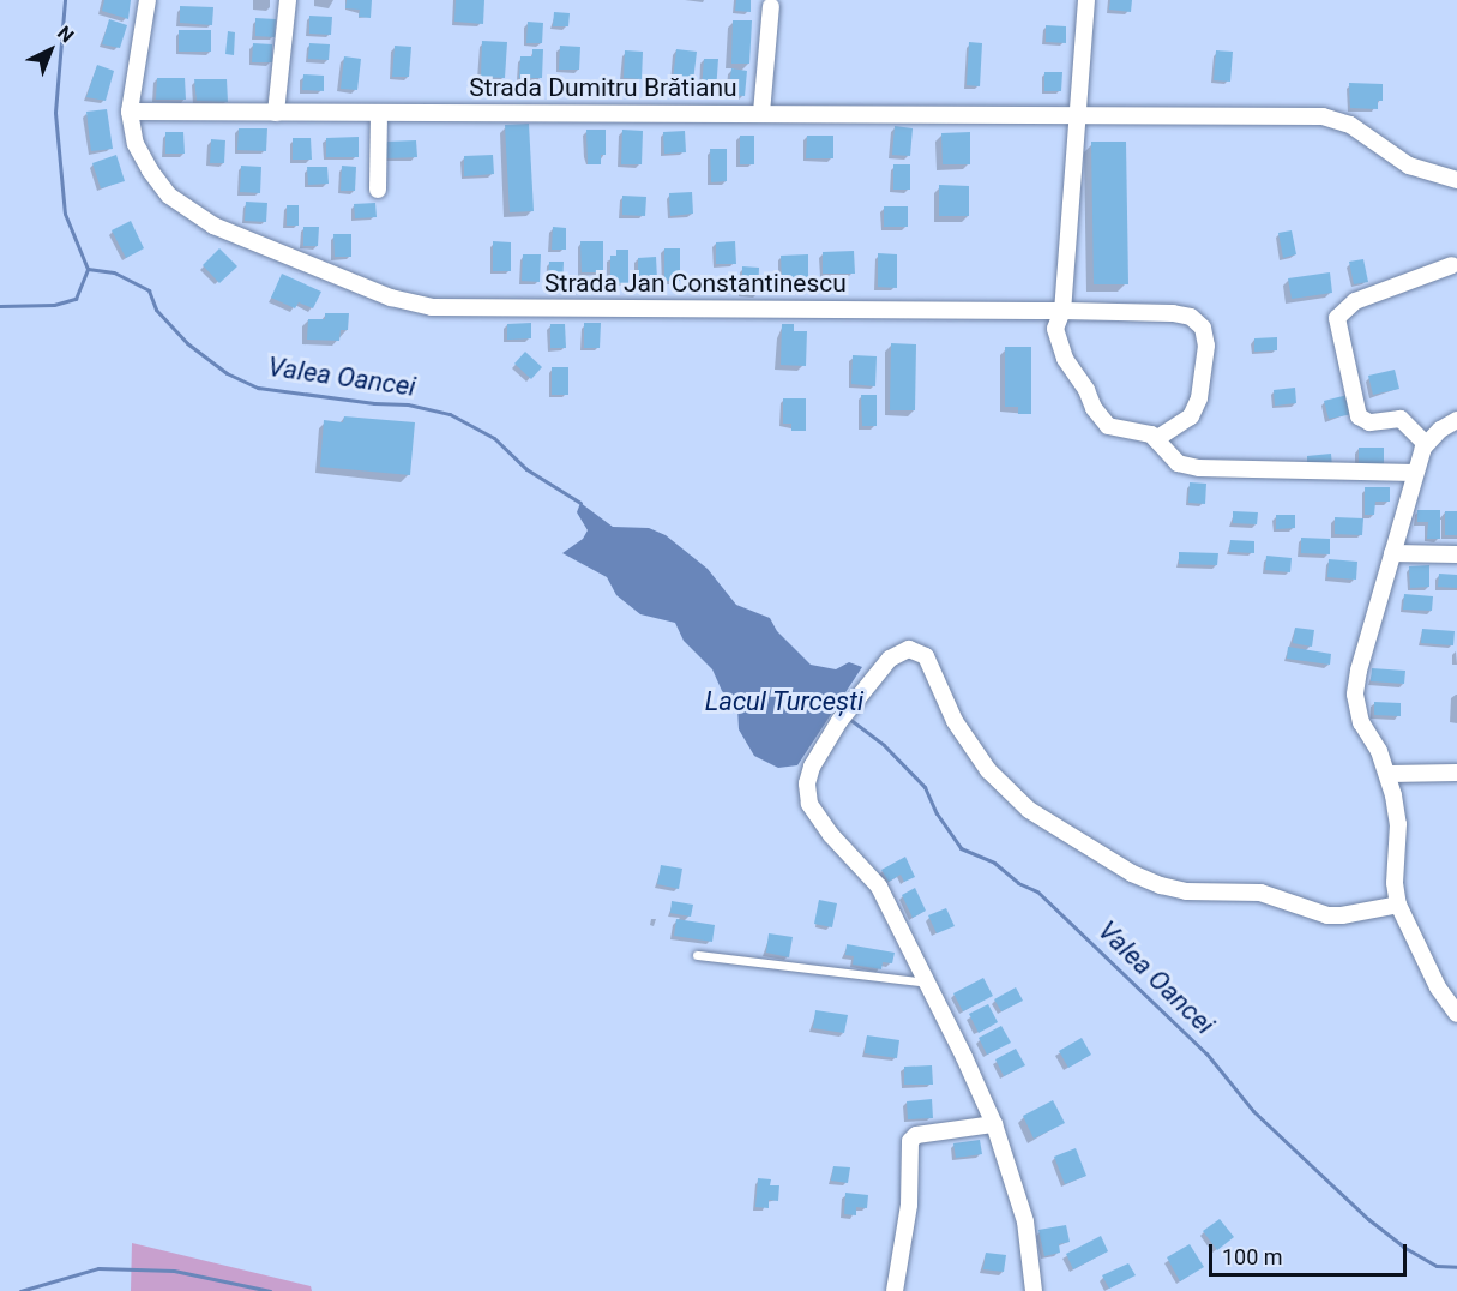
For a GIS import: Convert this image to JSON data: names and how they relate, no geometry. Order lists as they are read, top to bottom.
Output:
{
  "streets": {
    "street": ["Strada Dumitru Brătianu", "Strada Jan Constantinescu"]
  },
  "crossings": [
    ["Strada Dumitru Brătianu", "Strada Jan Constantinescu"]
  ],
  "water": ["Valea Oancei", "Lacul Turcești"],
  "scale_bar": "100 m",
  "north": "top right"
}
